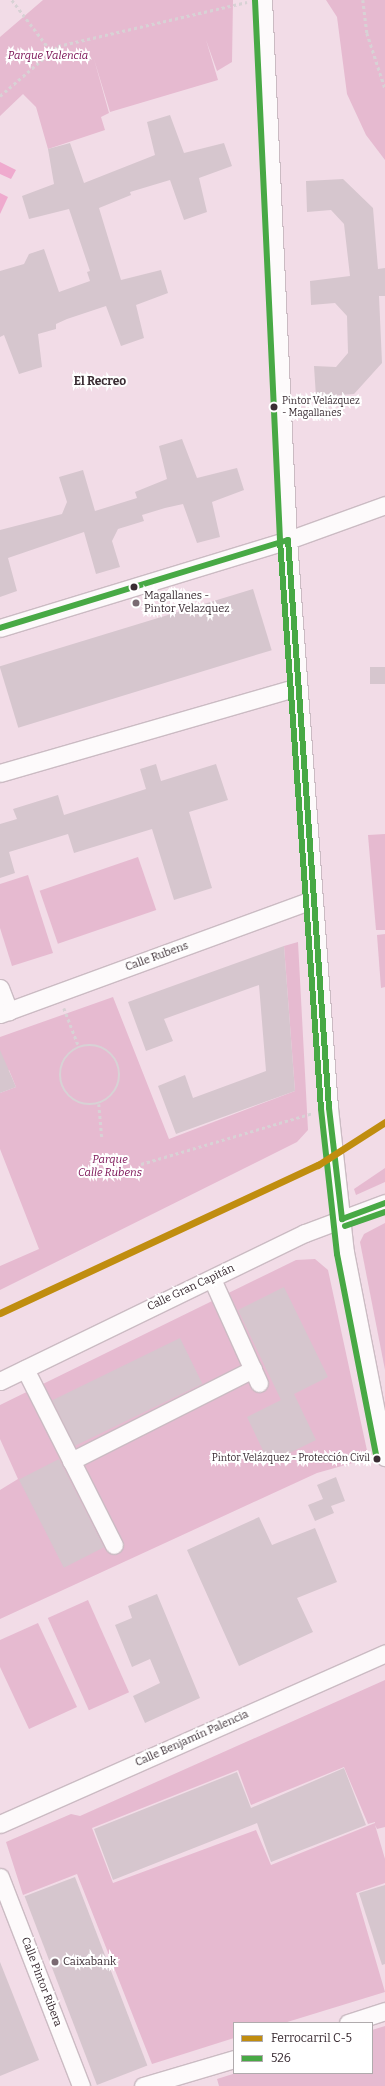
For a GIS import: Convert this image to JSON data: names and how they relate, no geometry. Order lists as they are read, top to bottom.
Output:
{
  "streets": {
    "street": [
      "Calle Rubens",
      "Calle Gran Capitán",
      "Calle Benjamín Palencia",
      "Calle Pintor Ribera"
    ]
  },
  "districts": ["El Recreo"],
  "parks": ["Parque Valencia", "Parque Calle Rubens"],
  "places": [
    "Pintor Velázquez - Magallanes",
    "Magallanes - Pintor Velazquez",
    "Pintor Velázquez - Protección Civil",
    "Caixabank"
  ],
  "lines": ["transit line 526", "rail line C-5"],
  "legend": ["Ferrocarril C-5", "526"]
}
